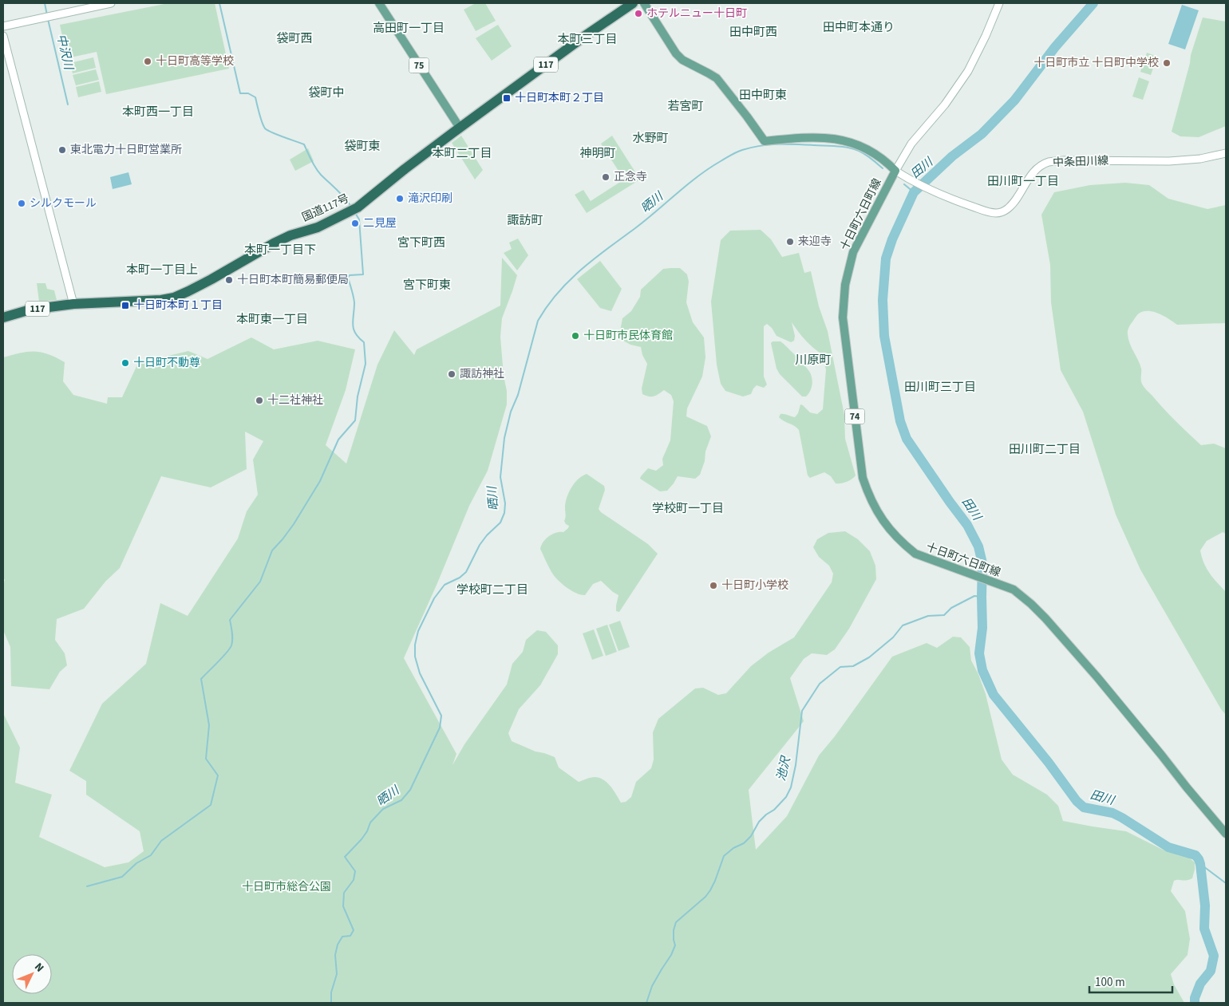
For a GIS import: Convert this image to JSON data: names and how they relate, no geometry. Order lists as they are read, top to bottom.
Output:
{
  "streets": {
    "highway": ["117", "国道117号"],
    "main road": ["75", "十日町六日町線", "74"],
    "street": ["中条田川線"]
  },
  "crossings": [
    ["75", "国道117号"],
    ["中条田川線", "十日町六日町線"]
  ],
  "districts": [
    "田中町本通り",
    "高田町一丁目",
    "田中町西",
    "袋町西",
    "本町三丁目",
    "袋町中",
    "田中町東",
    "若宮町",
    "本町西一丁目",
    "水野町",
    "袋町東",
    "本町二丁目",
    "神明町",
    "田川町一丁目",
    "諏訪町",
    "宮下町西",
    "本町一丁目下",
    "本町一丁目上",
    "宮下町東",
    "本町東一丁目",
    "川原町",
    "田川町三丁目",
    "田川町二丁目",
    "学校町一丁目",
    "学校町二丁目"
  ],
  "water": [
    "中沢川",
    "田川",
    "晒川",
    "池沢"
  ],
  "parks": ["十日町市総合公園"],
  "places": {
    "other": [
      "ホテルニュー十日町",
      "十日町高等学校",
      "十日町市立 十日町中学校",
      "東北電力十日町営業所",
      "正念寺",
      "滝沢印刷",
      "シルクモール",
      "二見屋",
      "来迎寺",
      "十日町本町簡易郵便局",
      "十日町市民体育館",
      "十日町不動尊",
      "諏訪神社",
      "十二社神社",
      "十日町小学校"
    ],
    "transit": ["十日町本町２丁目", "十日町本町１丁目"]
  },
  "scale_bar": "100 m",
  "north": "top right"
}
